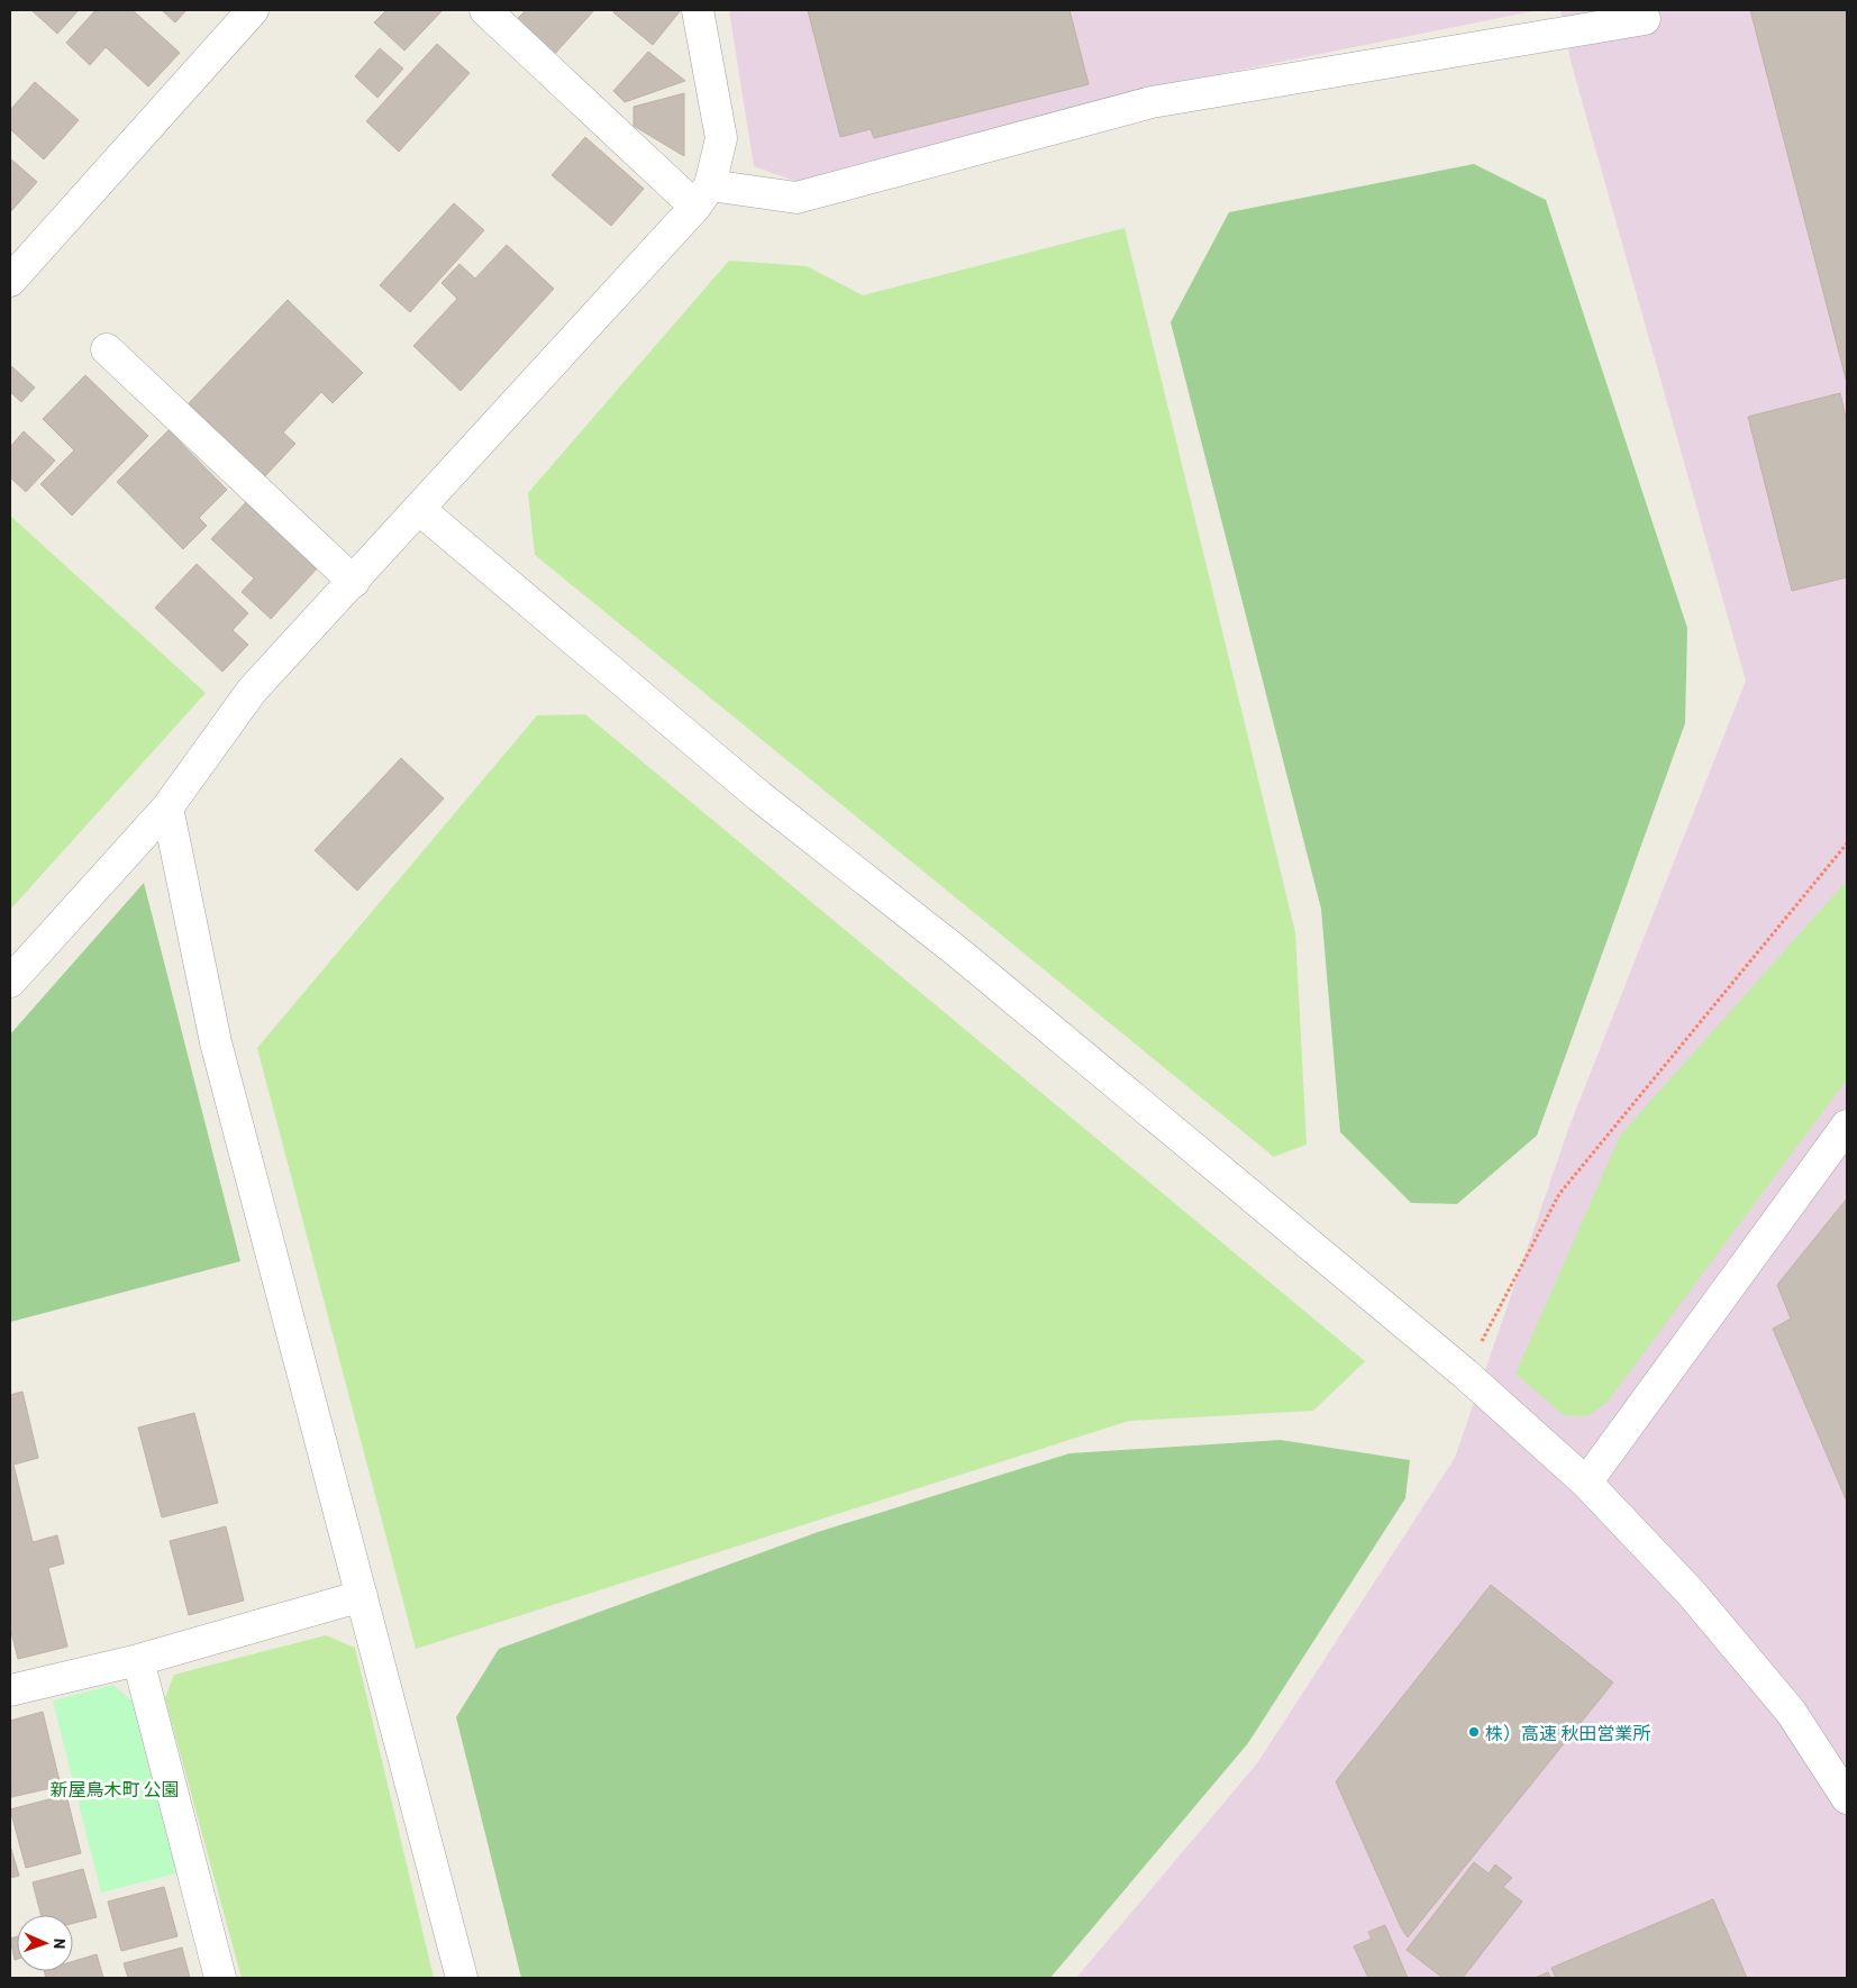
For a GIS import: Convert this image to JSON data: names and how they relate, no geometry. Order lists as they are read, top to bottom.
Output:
{
  "parks": ["新屋鳥木町 公園"],
  "places": ["株）高速 秋田営業所"],
  "north": "right"
}
